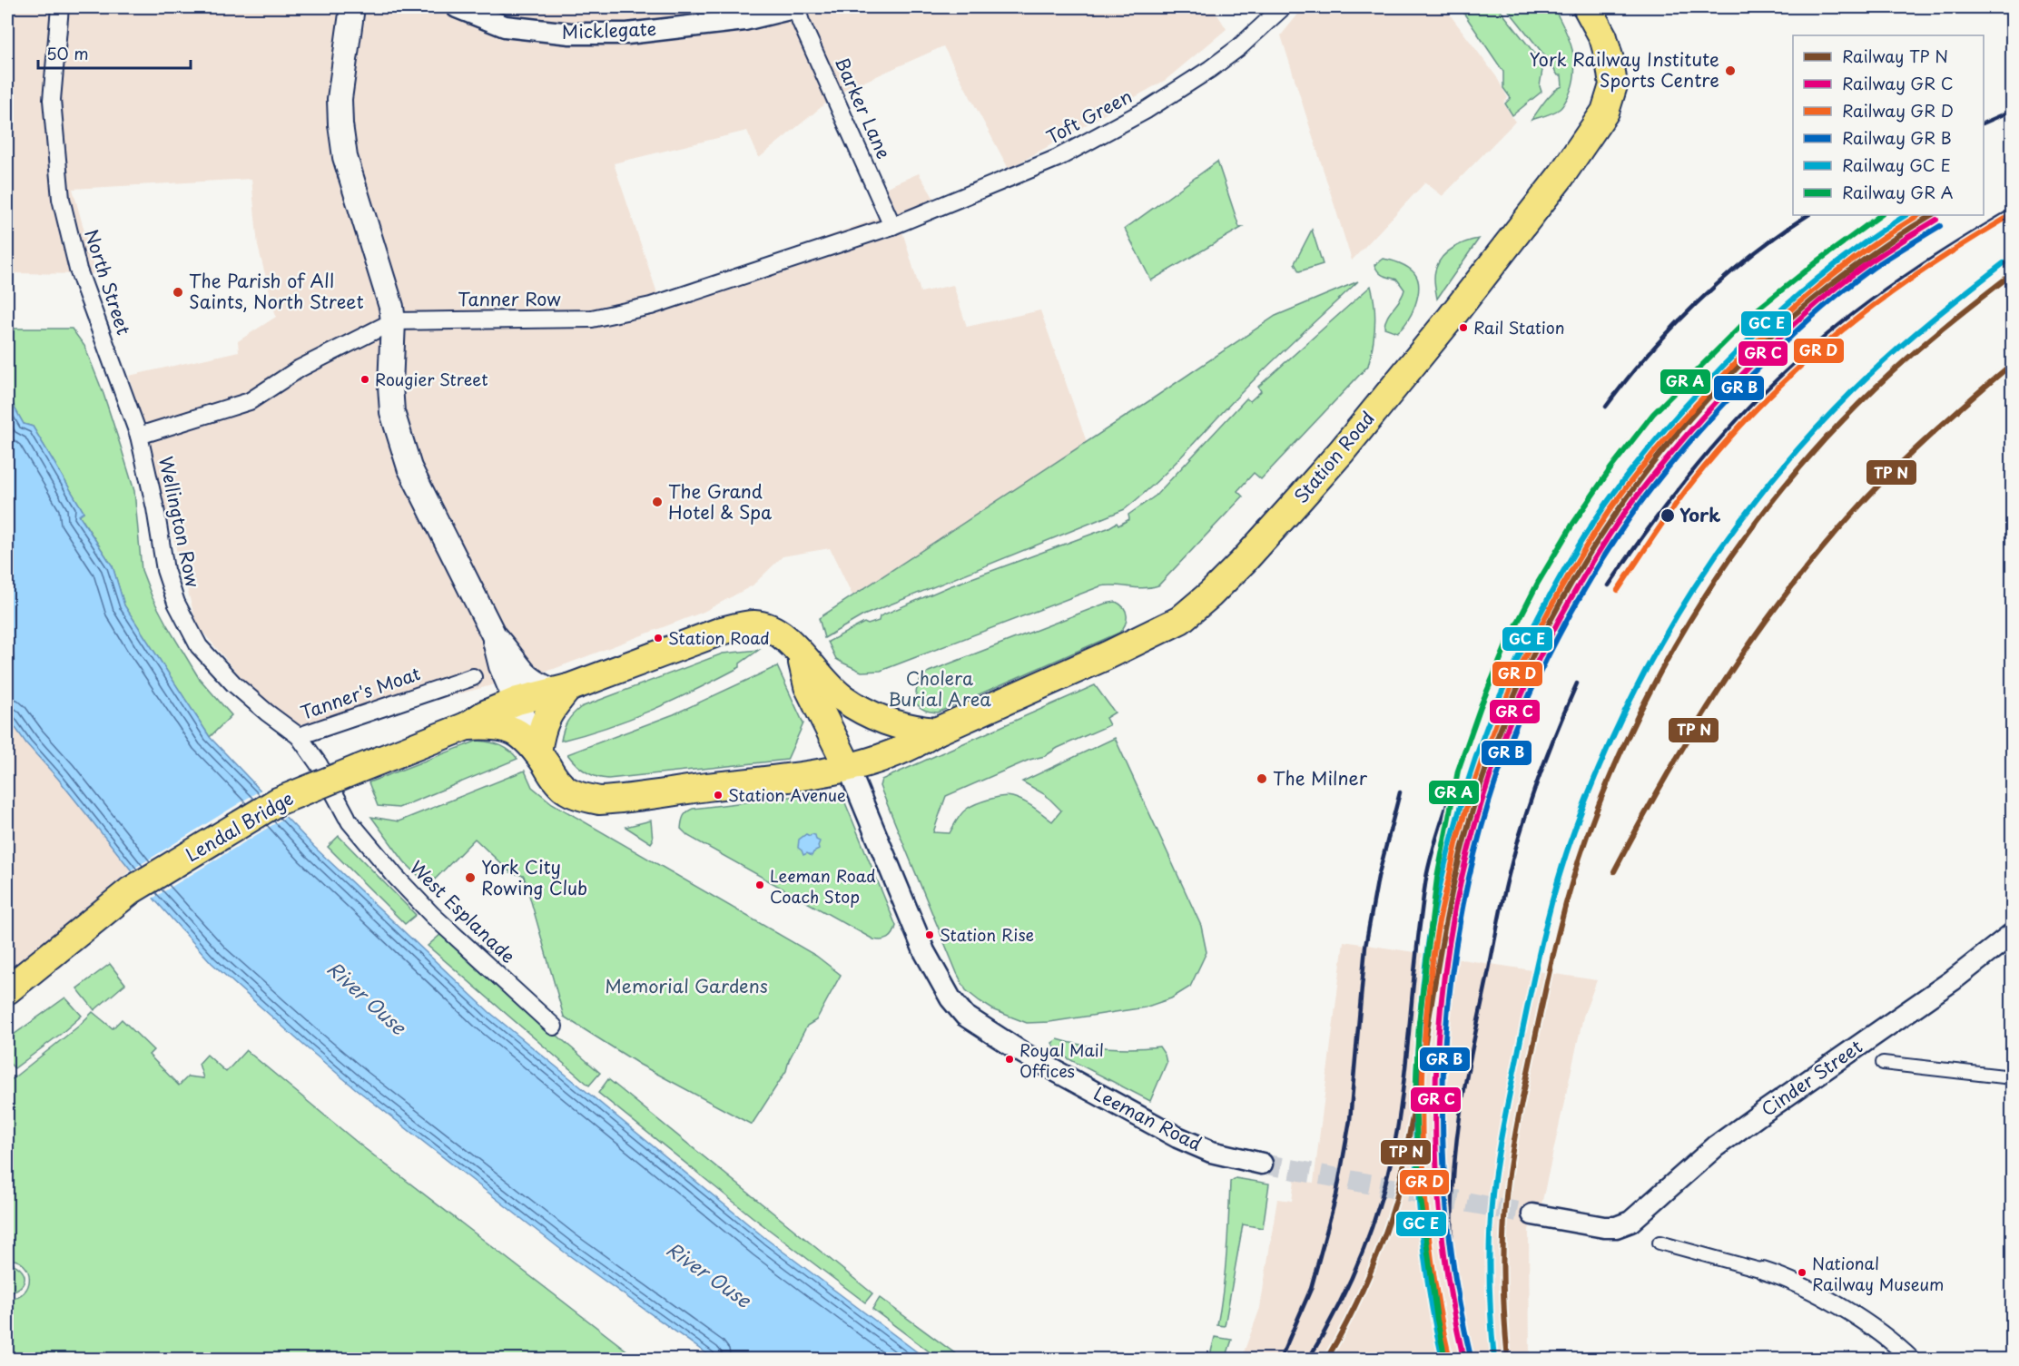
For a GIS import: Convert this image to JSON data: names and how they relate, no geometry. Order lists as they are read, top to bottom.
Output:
{
  "streets": {
    "main road": ["Station Road", "Lendal Bridge"],
    "street": [
      "Micklegate",
      "Barker Lane",
      "Toft Green",
      "North Street",
      "Tanner Row",
      "Wellington Row",
      "Tanner's Moat",
      "West Esplanade",
      "Cinder Street",
      "Leeman Road"
    ]
  },
  "crossings": [
    ["Micklegate", "Barker Lane"],
    ["Barker Lane", "Toft Green"],
    ["Barker Lane", "Tanner Row"],
    ["Toft Green", "Tanner Row"],
    ["North Street", "Tanner Row"],
    ["North Street", "Wellington Row"],
    ["Tanner Row", "Wellington Row"],
    ["Station Road", "Leeman Road"],
    ["Wellington Row", "Tanner's Moat"],
    ["Tanner's Moat", "West Esplanade"]
  ],
  "water": ["River Ouse"],
  "parks": ["Cholera Burial Area", "Memorial Gardens"],
  "places": [
    "York Railway Institute Sports Centre",
    "The Parish of All Saints, North Street",
    "Rail Station",
    "Rougier Street",
    "The Grand Hotel & Spa",
    "York",
    "Station Road",
    "The Milner",
    "Station Avenue",
    "York City Rowing Club",
    "Leeman Road Coach Stop",
    "Station Rise",
    "Royal Mail Offices",
    "National Railway Museum"
  ],
  "legend": [
    "Railway TP N",
    "Railway GR C",
    "Railway GR D",
    "Railway GR B",
    "Railway GC E",
    "Railway GR A"
  ],
  "scale_bar": "50 m"
}
